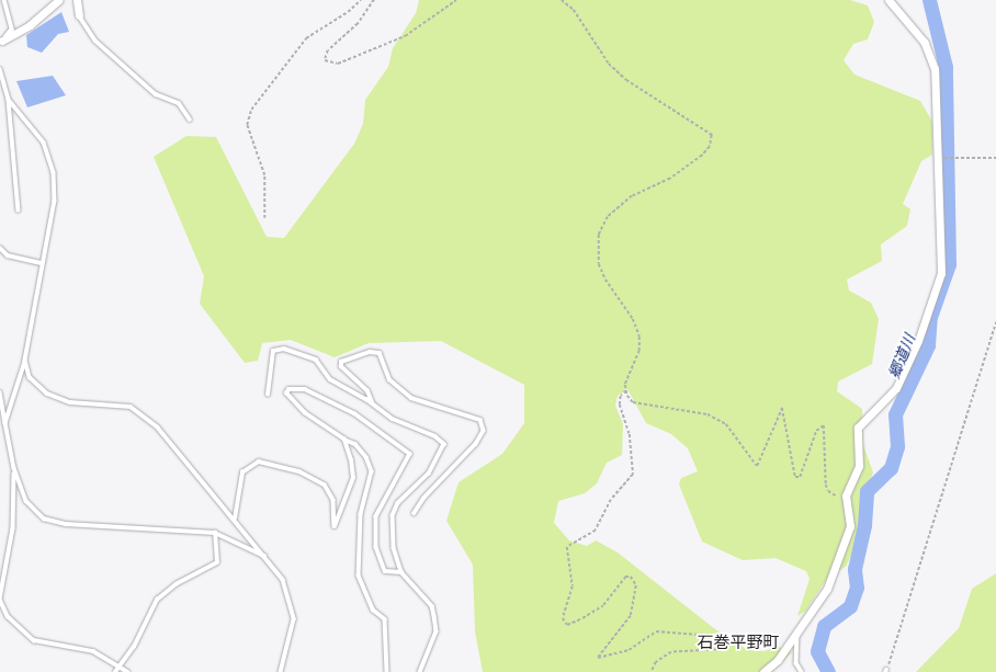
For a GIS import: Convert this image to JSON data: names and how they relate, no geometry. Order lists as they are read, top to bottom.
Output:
{
  "districts": ["石巻平野町"],
  "water": ["郷道川"]
}
